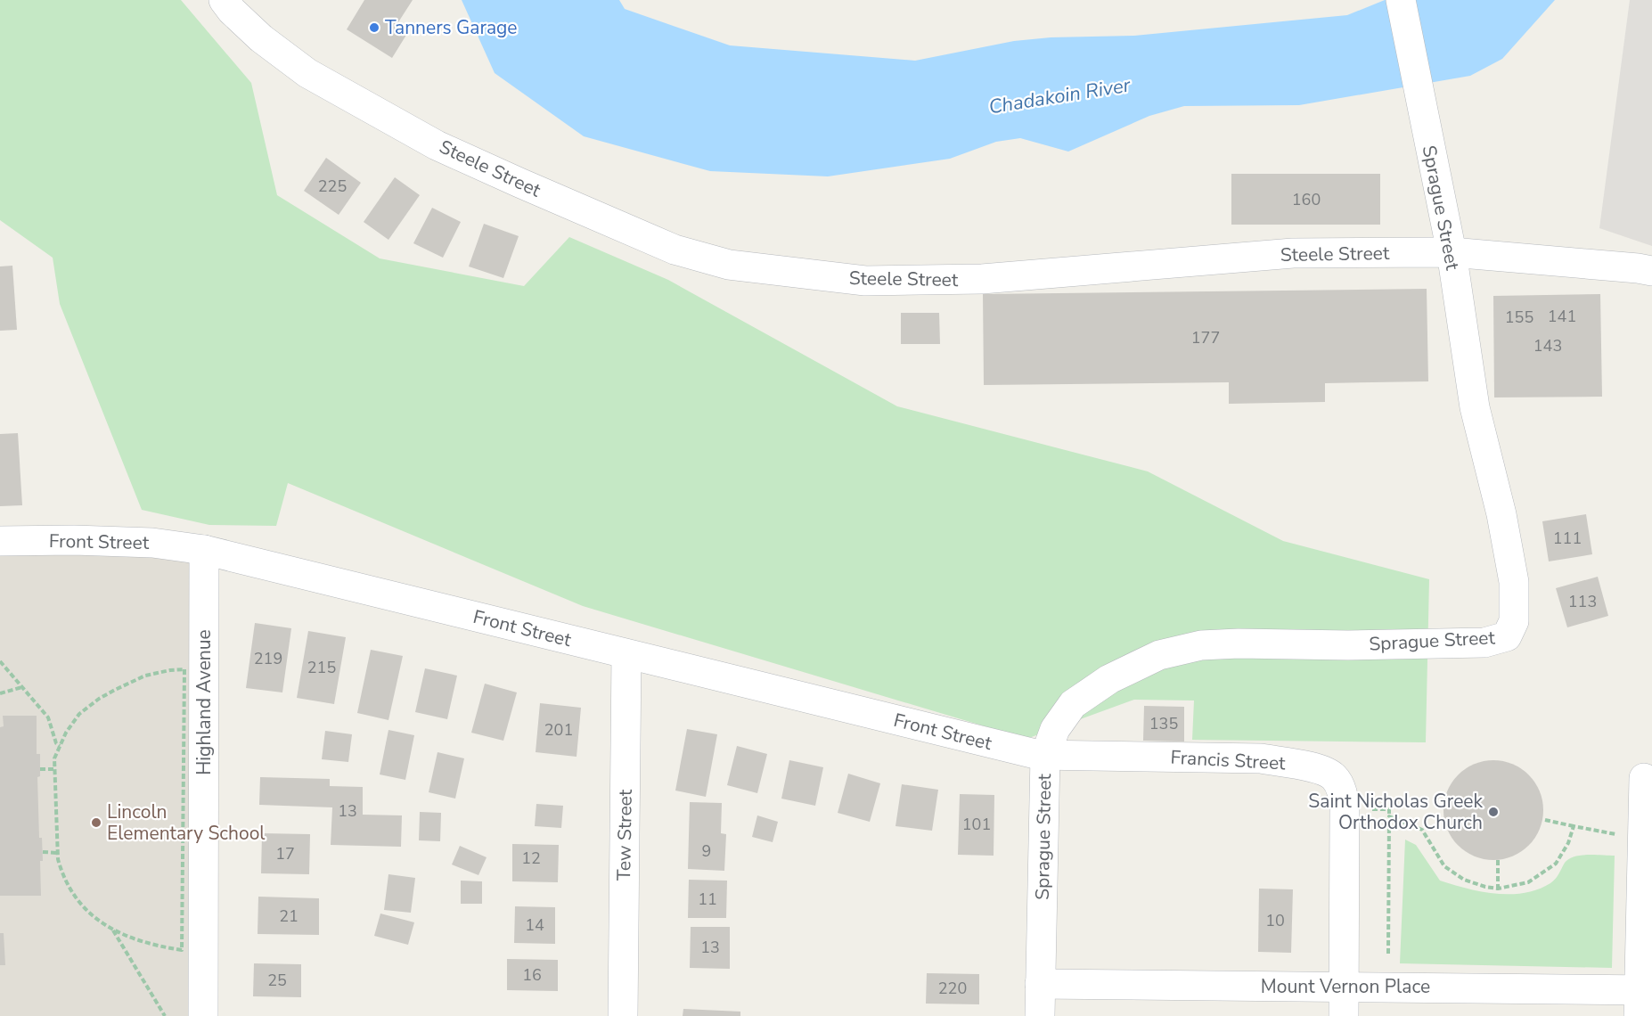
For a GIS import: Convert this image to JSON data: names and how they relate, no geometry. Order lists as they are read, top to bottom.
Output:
{
  "streets": {
    "street": [
      "Steele Street",
      "Sprague Street",
      "Front Street",
      "Highland Avenue",
      "Francis Street",
      "Tew Street",
      "Mount Vernon Place"
    ]
  },
  "crossings": [
    ["Steele Street", "Sprague Street"],
    ["Sprague Street", "Front Street"],
    ["Sprague Street", "Francis Street"],
    ["Sprague Street", "Mount Vernon Place"],
    ["Front Street", "Highland Avenue"],
    ["Front Street", "Francis Street"],
    ["Front Street", "Tew Street"],
    ["Francis Street", "Mount Vernon Place"]
  ],
  "water": ["Chadakoin River"],
  "places": ["Tanners Garage", "Saint Nicholas Greek Orthodox Church", "Lincoln Elementary School"],
  "house_numbers": [
    "225",
    "160",
    "141",
    "155",
    "177",
    "143",
    "111",
    "113",
    "219",
    "215",
    "135",
    "201",
    "13",
    "101",
    "9",
    "17",
    "12",
    "11",
    "21",
    "10",
    "14",
    "13",
    "16",
    "25",
    "220"
  ]
}
